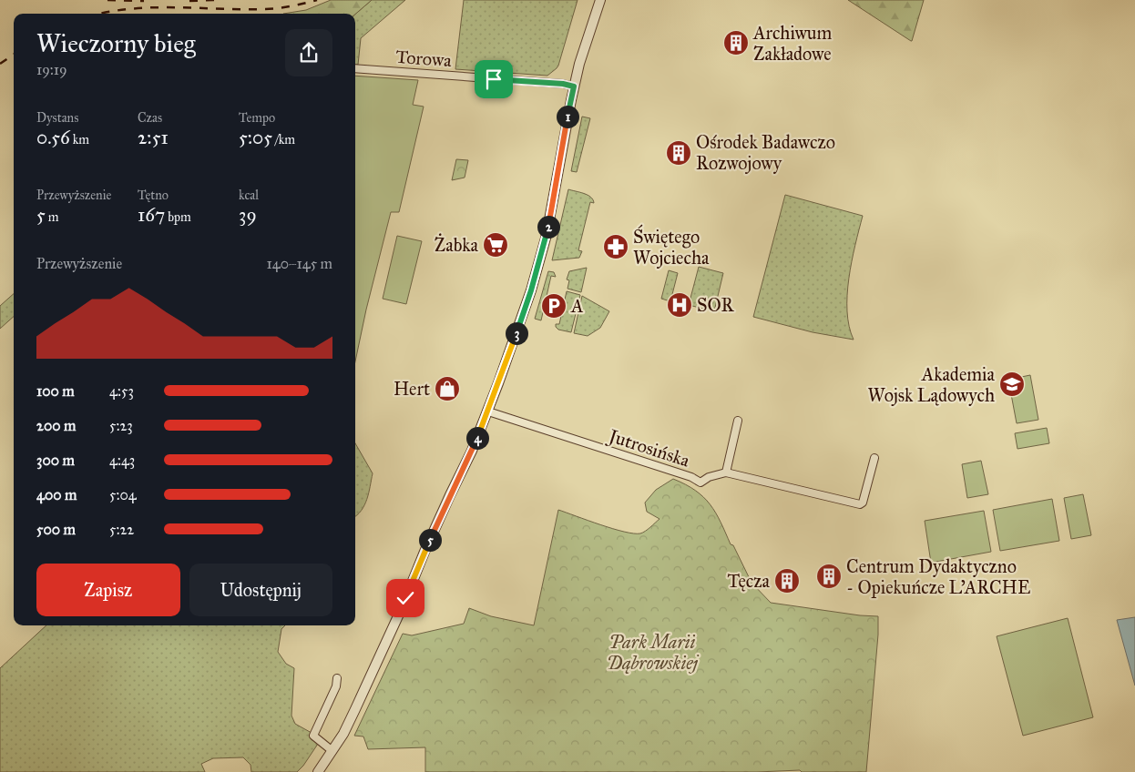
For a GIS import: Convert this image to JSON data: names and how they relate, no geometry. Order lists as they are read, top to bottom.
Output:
{
  "streets": {
    "street": ["Torowa", "Jutrosińska"]
  },
  "parks": ["Park Marii Dąbrowskiej"],
  "places": {
    "building": [
      "Archiwum Zakładowe",
      "Ośrodek Badawczo Rozwojowy",
      "Centrum Dydaktyczno - Opiekuńcze L'ARCHE",
      "Tęcza"
    ],
    "supermarket": ["Żabka"],
    "pharmacy": ["Świętego Wojciecha"],
    "hospital": ["SOR"],
    "parking": ["A"],
    "school or university": ["Akademia Wojsk Lądowych"],
    "shop": ["Hert"]
  },
  "page": {
    "heading": ["Wieczorny bieg", "19:19"],
    "stats": [
      ["Dystans", "0.56 km"],
      ["Czas", "2:51"],
      ["Tempo", "5:05 /km"],
      ["Przewyższenie", "5 m"],
      ["Tętno", "167 bpm"],
      ["kcal", "39"]
    ],
    "pins": [
      "1",
      "2",
      "3",
      "4",
      "5"
    ],
    "chart": ["Przewyższenie", "140–145 m"],
    "list": [
      {
        "name": "100 m",
        "note": "4:53"
      },
      {
        "name": "200 m",
        "note": "5:23"
      },
      {
        "name": "300 m",
        "note": "4:43"
      },
      {
        "name": "400 m",
        "note": "5:04"
      },
      {
        "name": "500 m",
        "note": "5:22"
      }
    ],
    "buttons": ["Zapisz", "Udostępnij"]
  }
}
